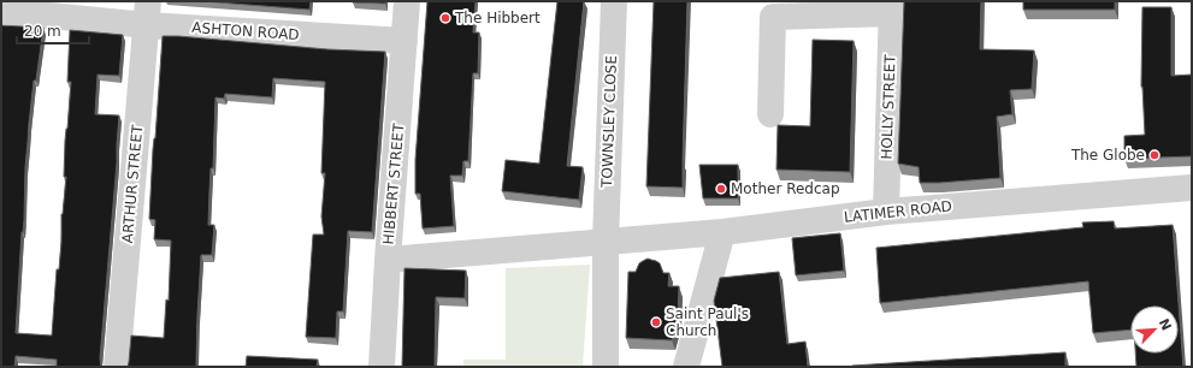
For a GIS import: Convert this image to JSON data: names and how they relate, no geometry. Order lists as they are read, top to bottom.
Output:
{
  "streets": {
    "street": [
      "ASHTON ROAD",
      "HOLLY STREET",
      "TOWNSLEY CLOSE",
      "ARTHUR STREET",
      "HIBBERT STREET",
      "LATIMER ROAD"
    ]
  },
  "crossings": [
    ["ASHTON ROAD", "ARTHUR STREET"],
    ["ASHTON ROAD", "HIBBERT STREET"],
    ["HOLLY STREET", "LATIMER ROAD"],
    ["TOWNSLEY CLOSE", "LATIMER ROAD"],
    ["HIBBERT STREET", "LATIMER ROAD"]
  ],
  "places": [
    "The Hibbert",
    "The Globe",
    "Mother Redcap",
    "Saint Paul's Church"
  ],
  "scale_bar": "20 m",
  "north": "top right"
}
